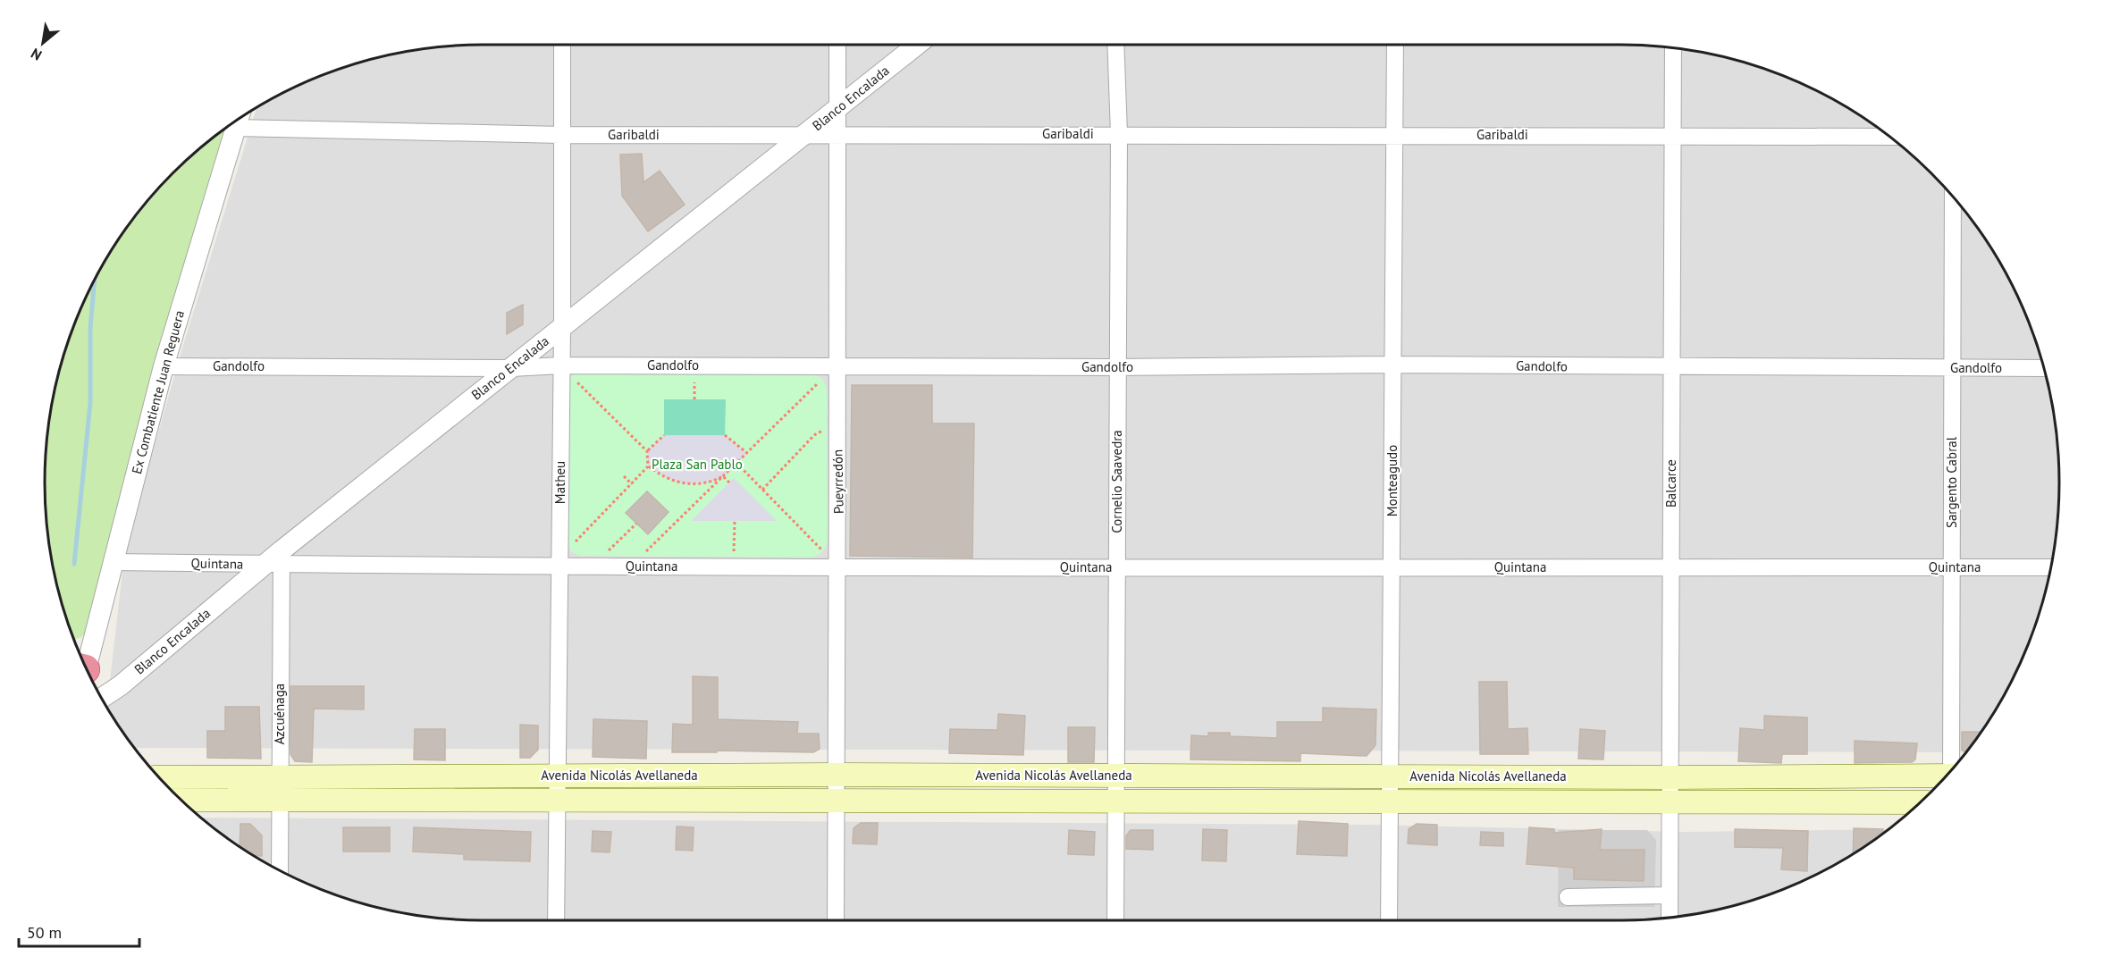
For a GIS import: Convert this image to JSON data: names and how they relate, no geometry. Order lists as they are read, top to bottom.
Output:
{
  "streets": {
    "main road": ["Avenida Nicolás Avellaneda"],
    "street": [
      "Blanco Encalada",
      "Garibaldi",
      "Gandolfo",
      "Ex Combatiente Juan Reguera",
      "Monteagudo",
      "Pueyrredón",
      "Cornelio Saavedra",
      "Matheu",
      "Sargento Cabral",
      "Balcarce",
      "Quintana",
      "Azcuénaga"
    ]
  },
  "crossings": [
    ["Blanco Encalada", "Garibaldi"],
    ["Blanco Encalada", "Gandolfo"],
    ["Blanco Encalada", "Pueyrredón"],
    ["Blanco Encalada", "Matheu"],
    ["Blanco Encalada", "Quintana"],
    ["Blanco Encalada", "Azcuénaga"],
    ["Garibaldi", "Ex Combatiente Juan Reguera"],
    ["Garibaldi", "Monteagudo"],
    ["Garibaldi", "Pueyrredón"],
    ["Garibaldi", "Cornelio Saavedra"],
    ["Garibaldi", "Matheu"],
    ["Garibaldi", "Balcarce"],
    ["Gandolfo", "Ex Combatiente Juan Reguera"],
    ["Gandolfo", "Monteagudo"],
    ["Gandolfo", "Pueyrredón"],
    ["Gandolfo", "Cornelio Saavedra"],
    ["Gandolfo", "Matheu"],
    ["Gandolfo", "Sargento Cabral"],
    ["Gandolfo", "Balcarce"],
    ["Ex Combatiente Juan Reguera", "Quintana"],
    ["Monteagudo", "Quintana"],
    ["Monteagudo", "Avenida Nicolás Avellaneda"],
    ["Pueyrredón", "Quintana"],
    ["Pueyrredón", "Avenida Nicolás Avellaneda"],
    ["Cornelio Saavedra", "Quintana"],
    ["Cornelio Saavedra", "Avenida Nicolás Avellaneda"],
    ["Matheu", "Quintana"],
    ["Matheu", "Avenida Nicolás Avellaneda"],
    ["Sargento Cabral", "Quintana"],
    ["Balcarce", "Quintana"],
    ["Balcarce", "Avenida Nicolás Avellaneda"],
    ["Quintana", "Azcuénaga"],
    ["Azcuénaga", "Avenida Nicolás Avellaneda"]
  ],
  "parks": ["Plaza San Pablo"],
  "scale_bar": "50 m",
  "north": "bottom left"
}
